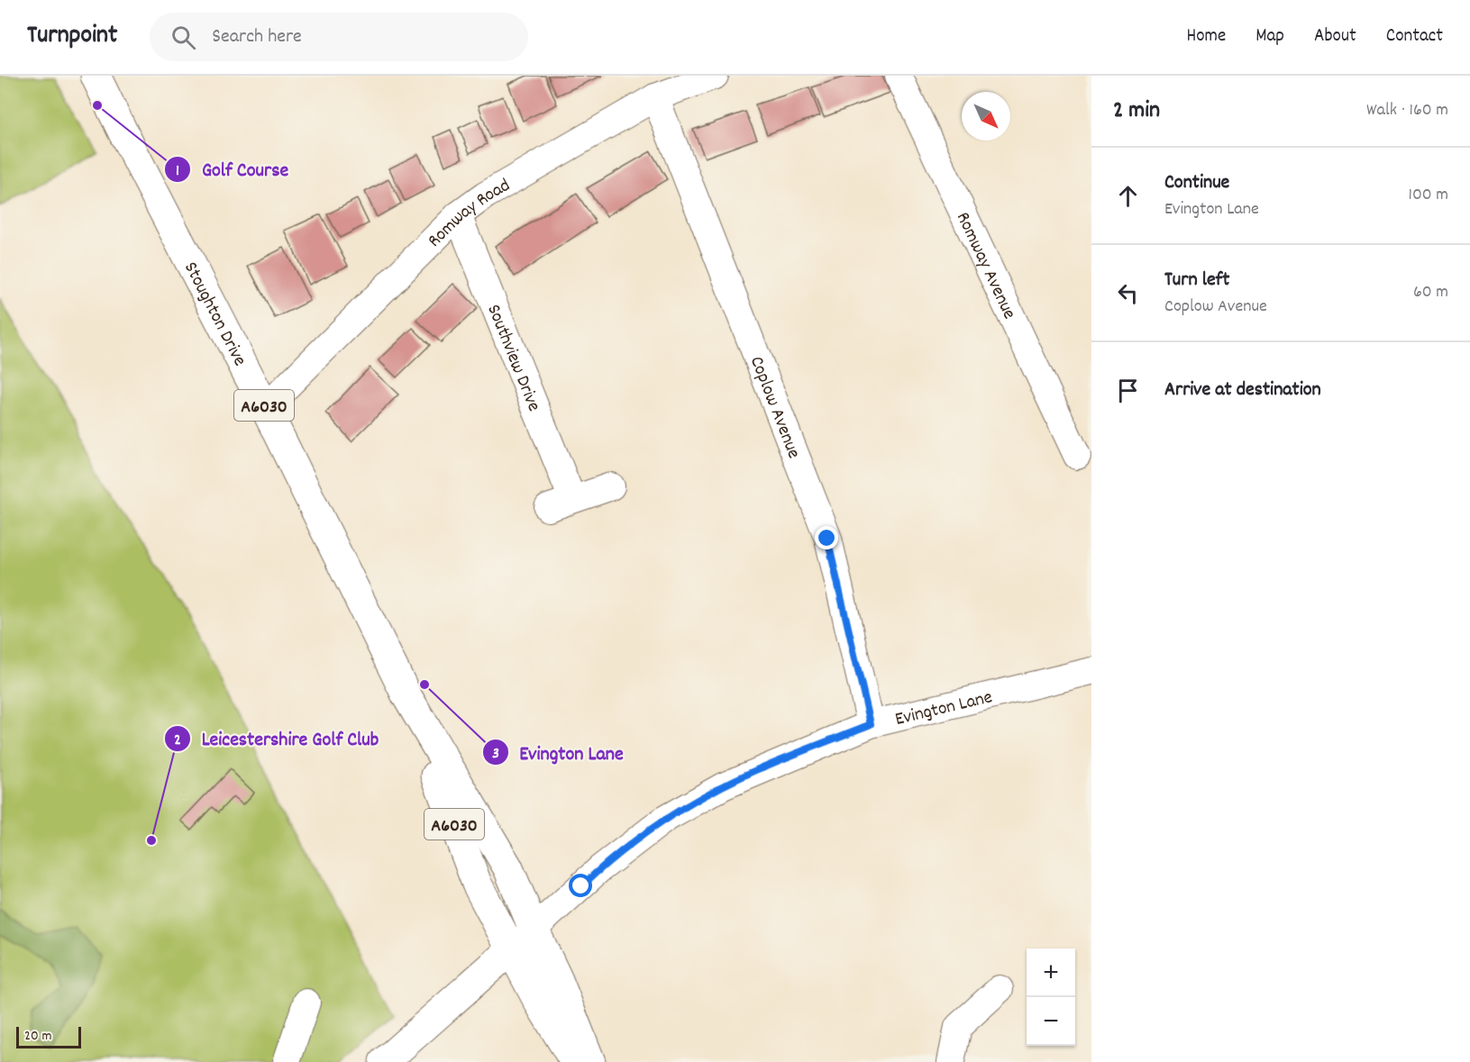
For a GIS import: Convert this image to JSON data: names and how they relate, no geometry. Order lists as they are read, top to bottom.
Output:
{
  "streets": {
    "main road": ["Stoughton Drive", "A6030", "Evington Lane"],
    "street": [
      "Romway Road",
      "Romway Avenue",
      "Southview Drive",
      "Coplow Avenue"
    ]
  },
  "crossings": [
    ["Romway Road", "Stoughton Drive"],
    ["Romway Road", "Southview Drive"],
    ["Romway Road", "Coplow Avenue"],
    ["Stoughton Drive", "A6030"],
    ["Stoughton Drive", "Evington Lane"],
    ["A6030", "Evington Lane"],
    ["Coplow Avenue", "Evington Lane"]
  ],
  "places": ["Golf Course", "Evington Lane", "Leicestershire Golf Club"],
  "scale_bar": "20 m",
  "north": "bottom right",
  "page": {
    "header": "Turnpoint",
    "search": "Search here",
    "nav": [
      "Home",
      "Map",
      "About",
      "Contact"
    ],
    "heading": ["2 min", "Walk · 160 m"],
    "list": [
      ["Continue", "Evington Lane", "100 m"],
      ["Turn left", "Coplow Avenue", "60 m"],
      "Arrive at destination"
    ],
    "map_buttons": ["+", "−"],
    "scale": "20 m"
  }
}
